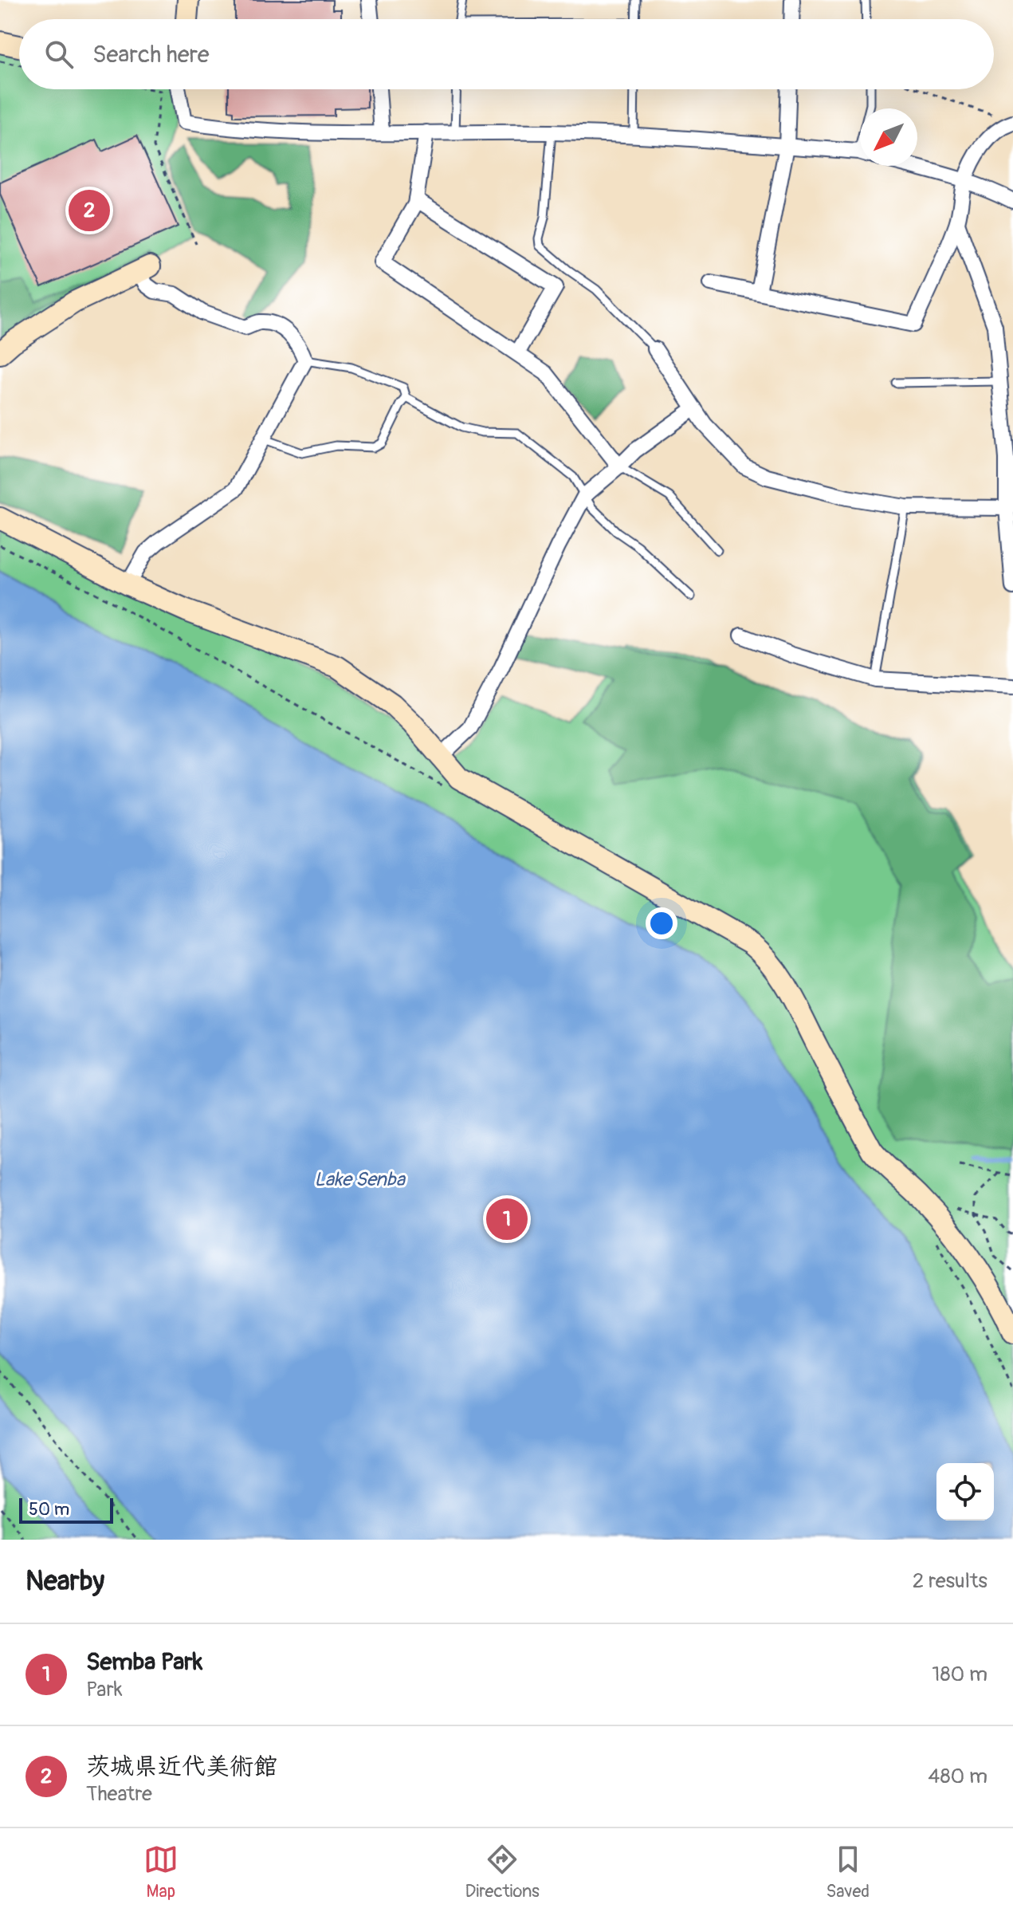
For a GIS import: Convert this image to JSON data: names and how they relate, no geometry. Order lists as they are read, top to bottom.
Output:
{
  "water": ["Lake Senba"],
  "scale_bar": "50 m",
  "north": "bottom left",
  "page": {
    "search": "Search here",
    "pins": ["2", "1"],
    "scale": "50 m",
    "heading": ["Nearby", "2 results"],
    "list": [
      {
        "mark": "1",
        "name": "Semba Park",
        "note": "Park",
        "value": "180 m"
      },
      {
        "mark": "2",
        "name": "茨城県近代美術館",
        "note": "Theatre",
        "value": "480 m"
      }
    ],
    "nav": ["Map", "Directions", "Saved"]
  }
}
